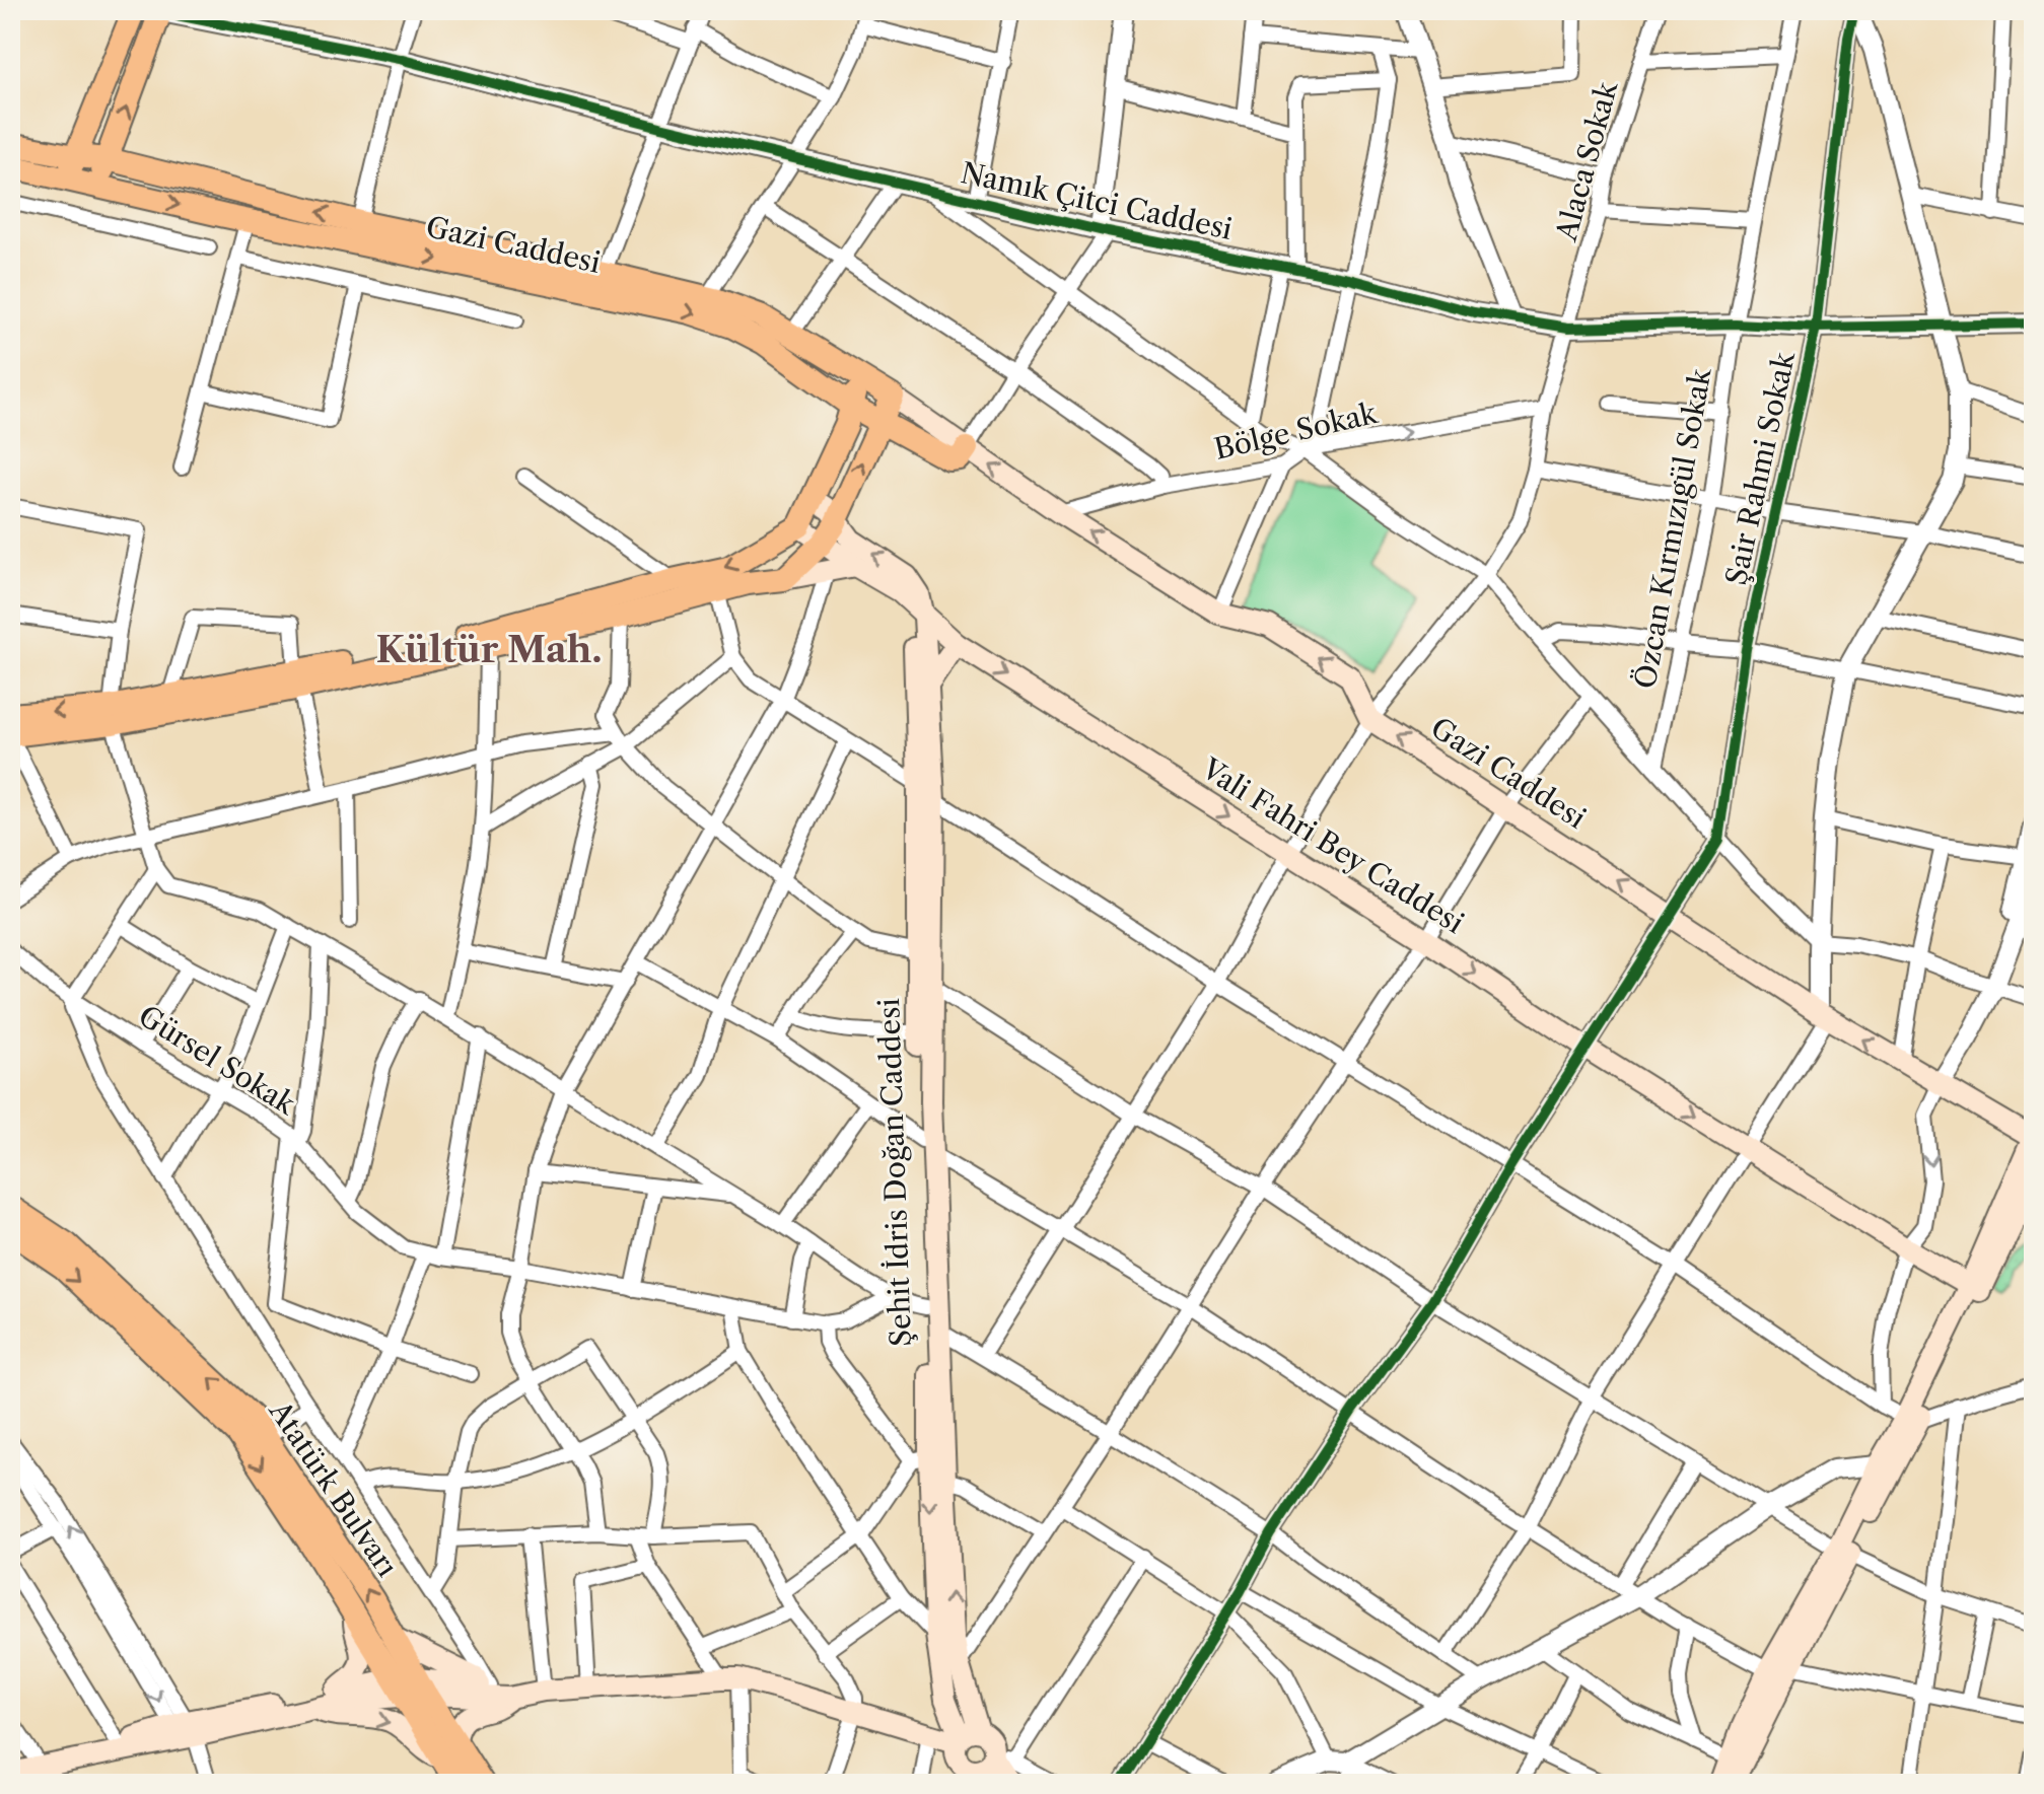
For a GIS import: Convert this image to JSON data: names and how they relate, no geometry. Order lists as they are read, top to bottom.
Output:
{
  "streets": {
    "main road": [
      "Gazi Caddesi",
      "Vali Fahri Bey Caddesi",
      "Şehit İdris Doğan Caddesi",
      "Atatürk Bulvarı"
    ],
    "street": [
      "Alaca Sokak",
      "Namık Çitci Caddesi",
      "Bölge Sokak",
      "Şair Rahmi Sokak",
      "Özcan Kırmızıgül Sokak",
      "Gürsel Sokak"
    ]
  },
  "crossings": [
    ["Alaca Sokak", "Namık Çitci Caddesi"],
    ["Alaca Sokak", "Gazi Caddesi"],
    ["Alaca Sokak", "Bölge Sokak"],
    ["Alaca Sokak", "Vali Fahri Bey Caddesi"],
    ["Namık Çitci Caddesi", "Şair Rahmi Sokak"],
    ["Namık Çitci Caddesi", "Özcan Kırmızıgül Sokak"],
    ["Gazi Caddesi", "Bölge Sokak"],
    ["Vali Fahri Bey Caddesi", "Şehit İdris Doğan Caddesi"]
  ],
  "one_way": ["Bölge Sokak", "Vali Fahri Bey Caddesi"],
  "districts": ["Kültür Mah."]
}
